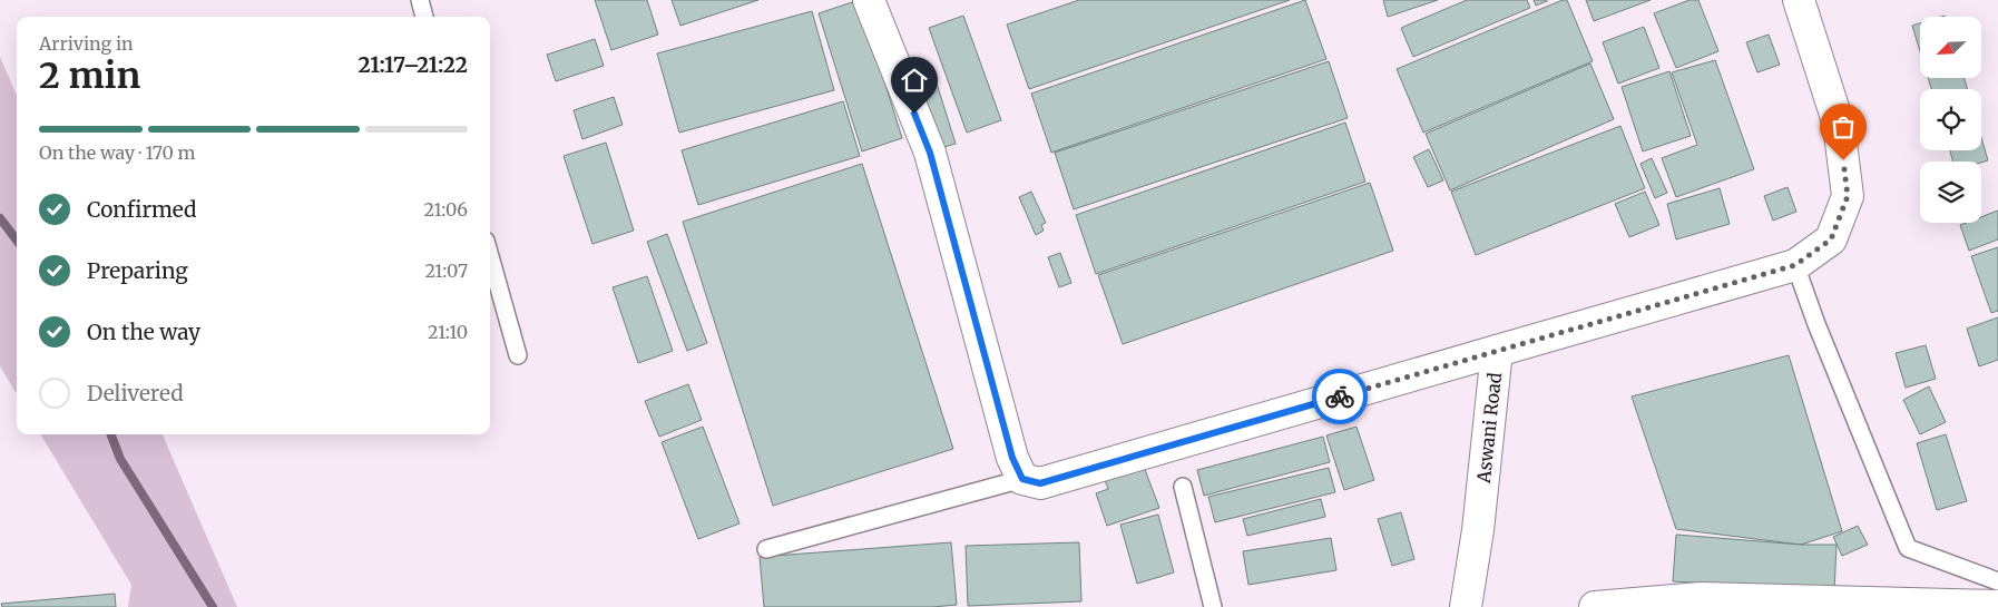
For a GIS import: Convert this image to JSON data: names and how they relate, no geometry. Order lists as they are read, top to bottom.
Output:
{
  "streets": {
    "street": ["Aswani Road"]
  },
  "north": "bottom left",
  "page": {
    "heading": ["2 min", "Arriving in", "21:17–21:22"],
    "bar": "On the way · 170 m",
    "list": [
      ["Confirmed", "21:06"],
      ["Preparing", "21:07"],
      ["On the way", "21:10"],
      "Delivered"
    ]
  }
}
